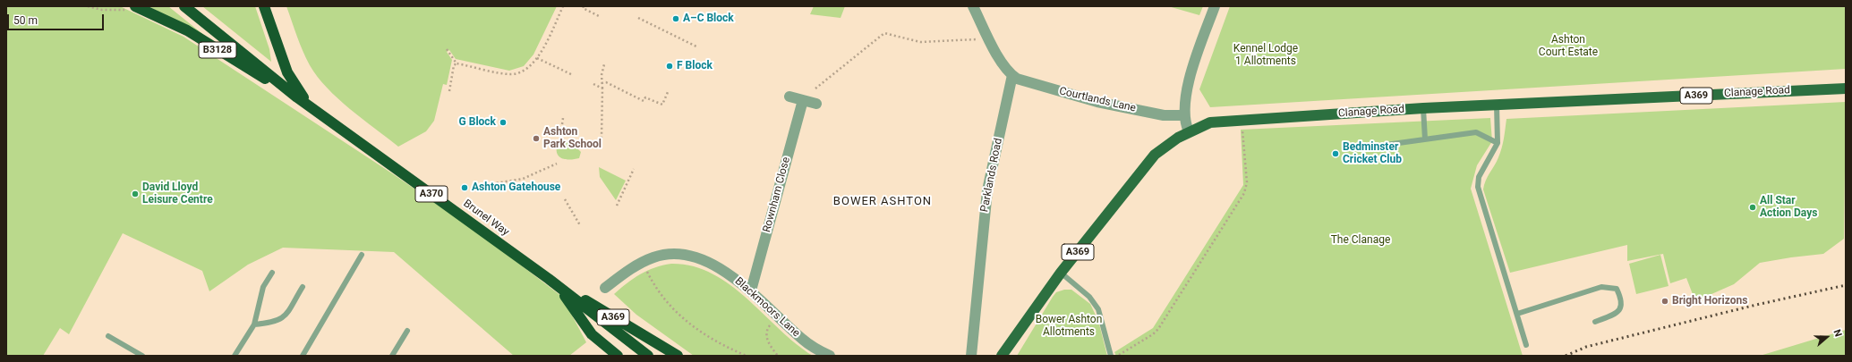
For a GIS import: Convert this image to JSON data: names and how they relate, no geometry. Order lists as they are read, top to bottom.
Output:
{
  "streets": {
    "highway": [
      "B3128",
      "A369",
      "A370",
      "Brunel Way"
    ],
    "main road": ["Clanage Road"],
    "street": [
      "Courtlands Lane",
      "Parklands Road",
      "Rownham Close",
      "Blackmoors Lane"
    ]
  },
  "crossings": [
    ["B3128", "A370"],
    ["B3128", "Brunel Way"],
    ["A369", "Brunel Way"],
    ["Courtlands Lane", "Parklands Road"],
    ["A370", "Brunel Way"],
    ["Rownham Close", "Blackmoors Lane"]
  ],
  "districts": ["BOWER ASHTON"],
  "parks": [
    "Ashton Court Estate",
    "Kennel Lodge 1 Allotments",
    "The Clanage",
    "Bower Ashton Allotments"
  ],
  "places": [
    "A–C Block",
    "F Block",
    "G Block",
    "Ashton Park School",
    "Bedminster Cricket Club",
    "Ashton Gatehouse",
    "David Lloyd Leisure Centre",
    "All Star Action Days",
    "Bright Horizons"
  ],
  "scale_bar": "50 m",
  "north": "right"
}
